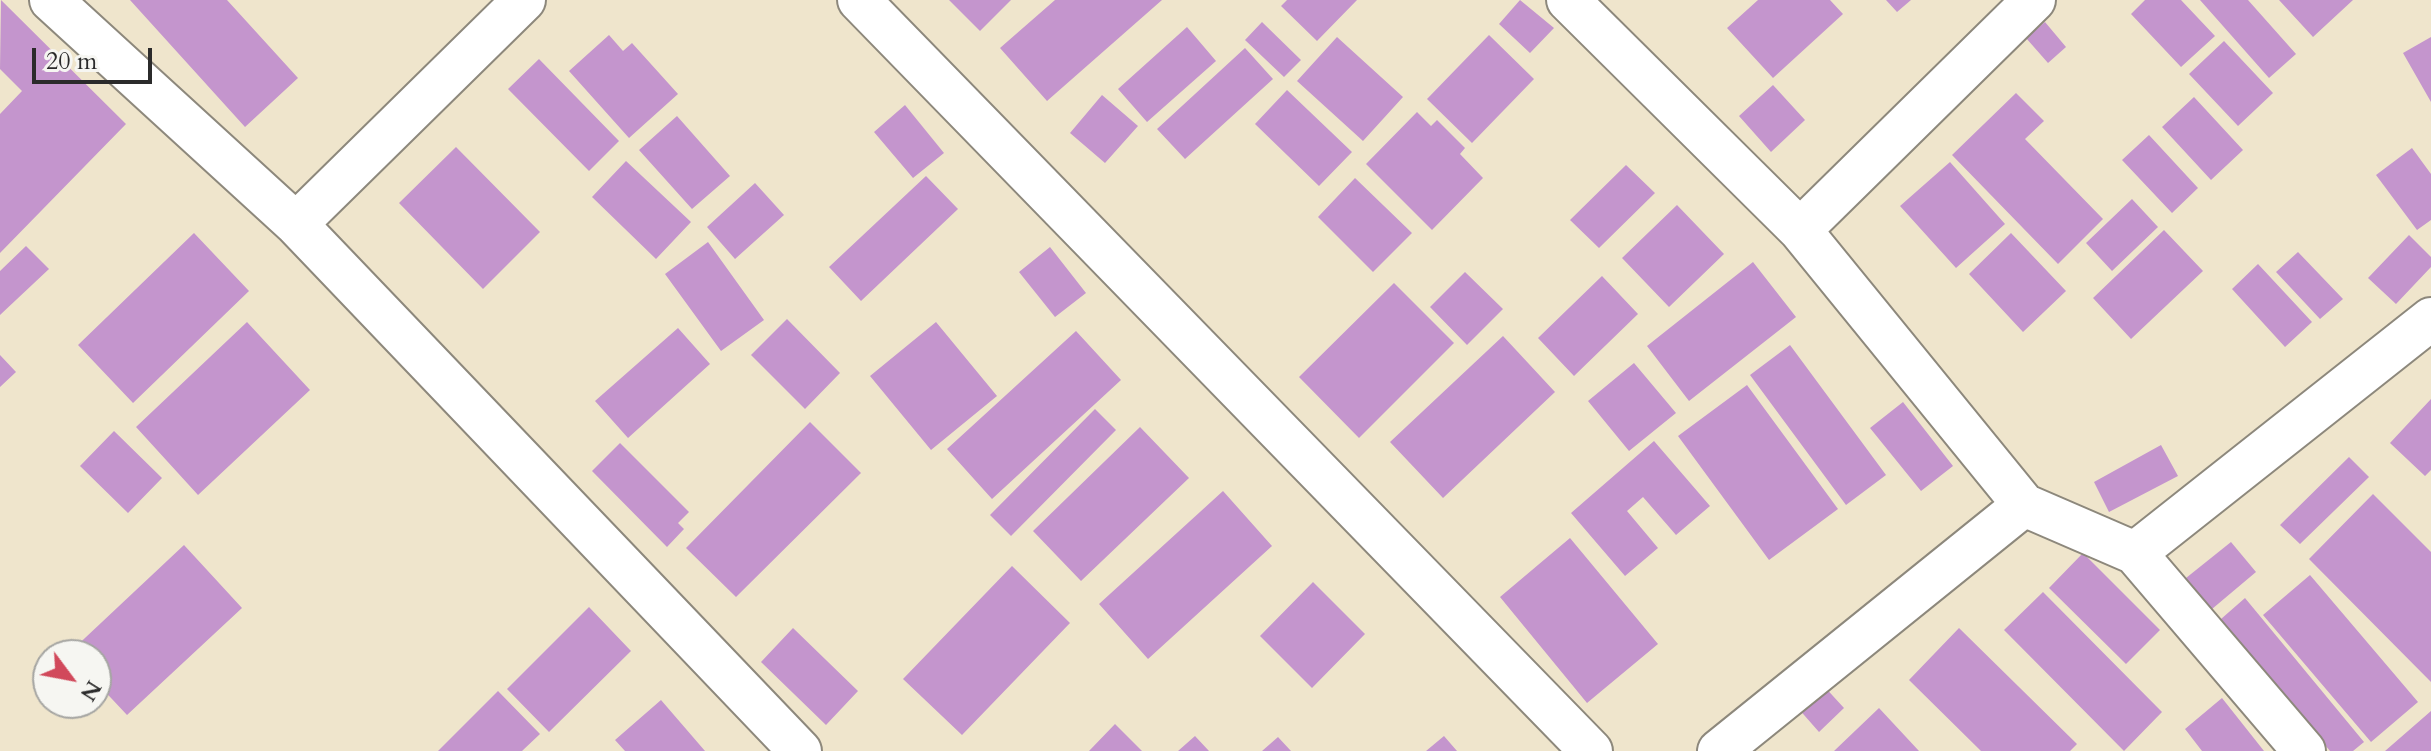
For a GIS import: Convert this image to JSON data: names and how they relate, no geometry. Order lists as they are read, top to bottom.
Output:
{
  "scale_bar": "20 m",
  "north": "bottom right"
}
